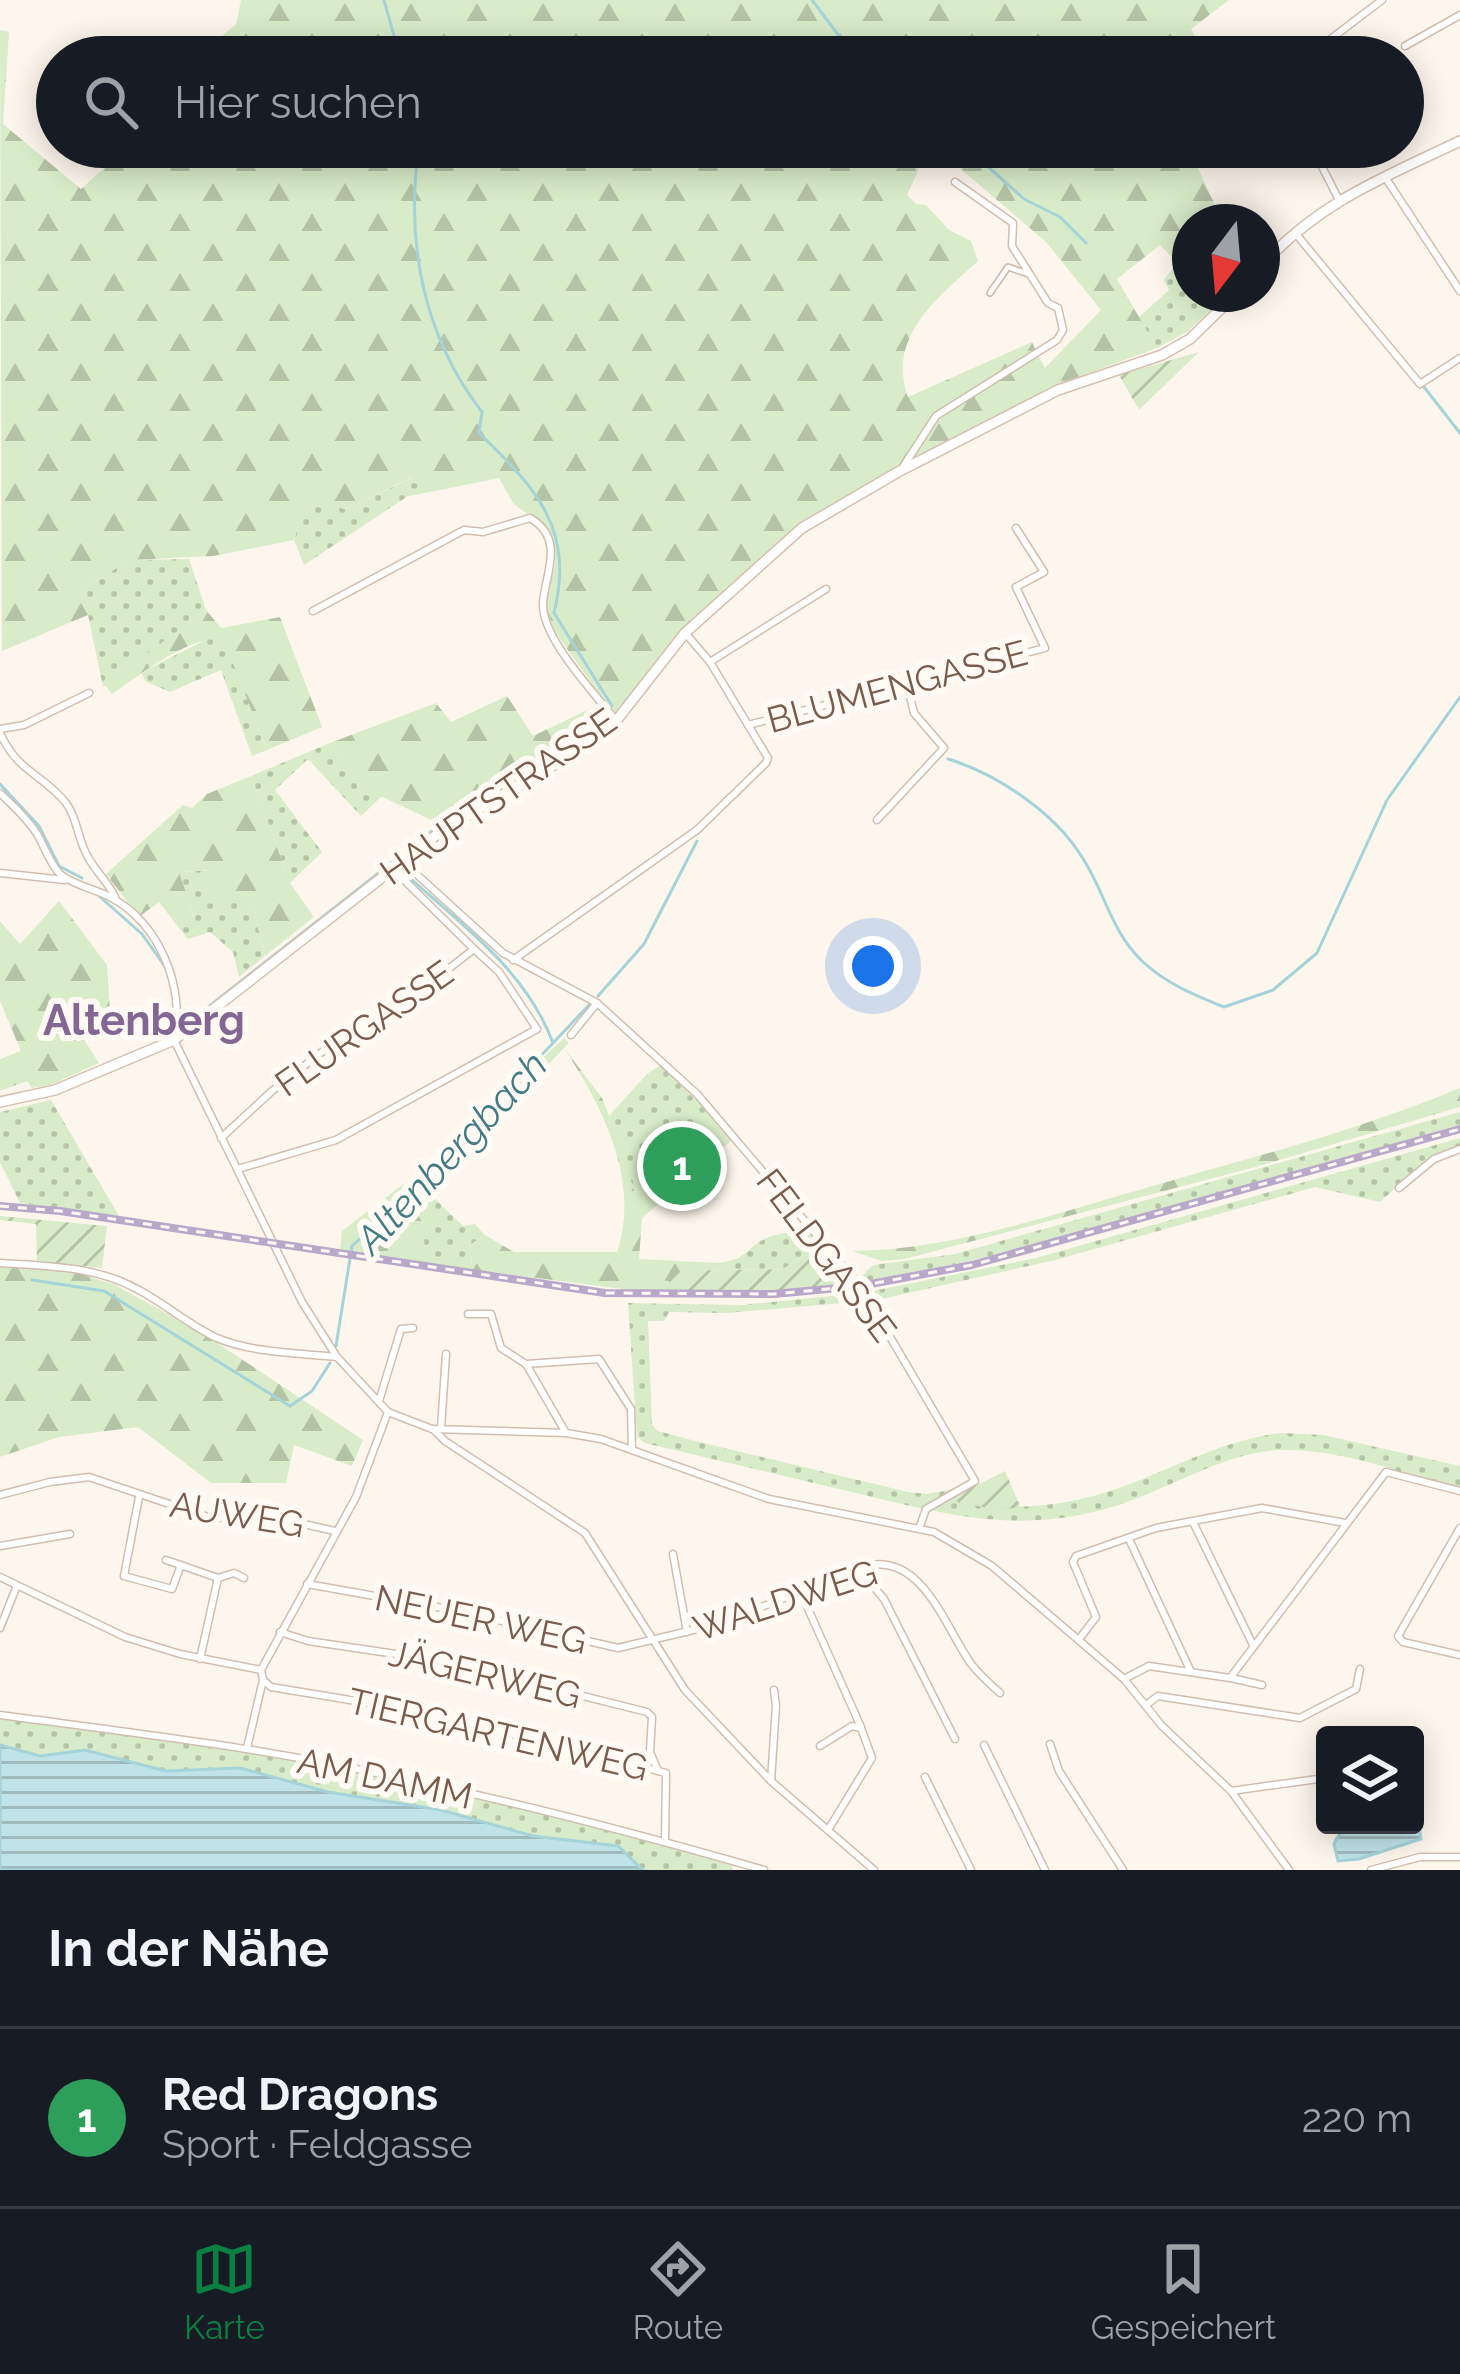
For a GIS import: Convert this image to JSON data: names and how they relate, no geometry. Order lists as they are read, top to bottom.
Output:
{
  "streets": {
    "main road": ["HAUPTSTRASSE"],
    "street": [
      "BLUMENGASSE",
      "FLURGASSE",
      "FELDGASSE",
      "AUWEG",
      "WALDWEG",
      "NEUER WEG",
      "JÄGERWEG",
      "TIERGARTENWEG",
      "AM DAMM"
    ]
  },
  "crossings": [
    ["HAUPTSTRASSE", "FLURGASSE"],
    ["HAUPTSTRASSE", "FELDGASSE"],
    ["FLURGASSE", "FELDGASSE"],
    ["WALDWEG", "NEUER WEG"],
    ["JÄGERWEG", "TIERGARTENWEG"],
    ["TIERGARTENWEG", "AM DAMM"]
  ],
  "districts": ["Altenberg"],
  "water": ["Altenbergbach"],
  "north": "bottom",
  "page": {
    "search": "Hier suchen",
    "pins": "1",
    "heading": "In der Nähe",
    "list": [
      {
        "mark": "1",
        "name": "Red Dragons",
        "note": "Sport · Feldgasse",
        "value": "220 m"
      }
    ],
    "nav": ["Karte", "Route", "Gespeichert"]
  }
}
